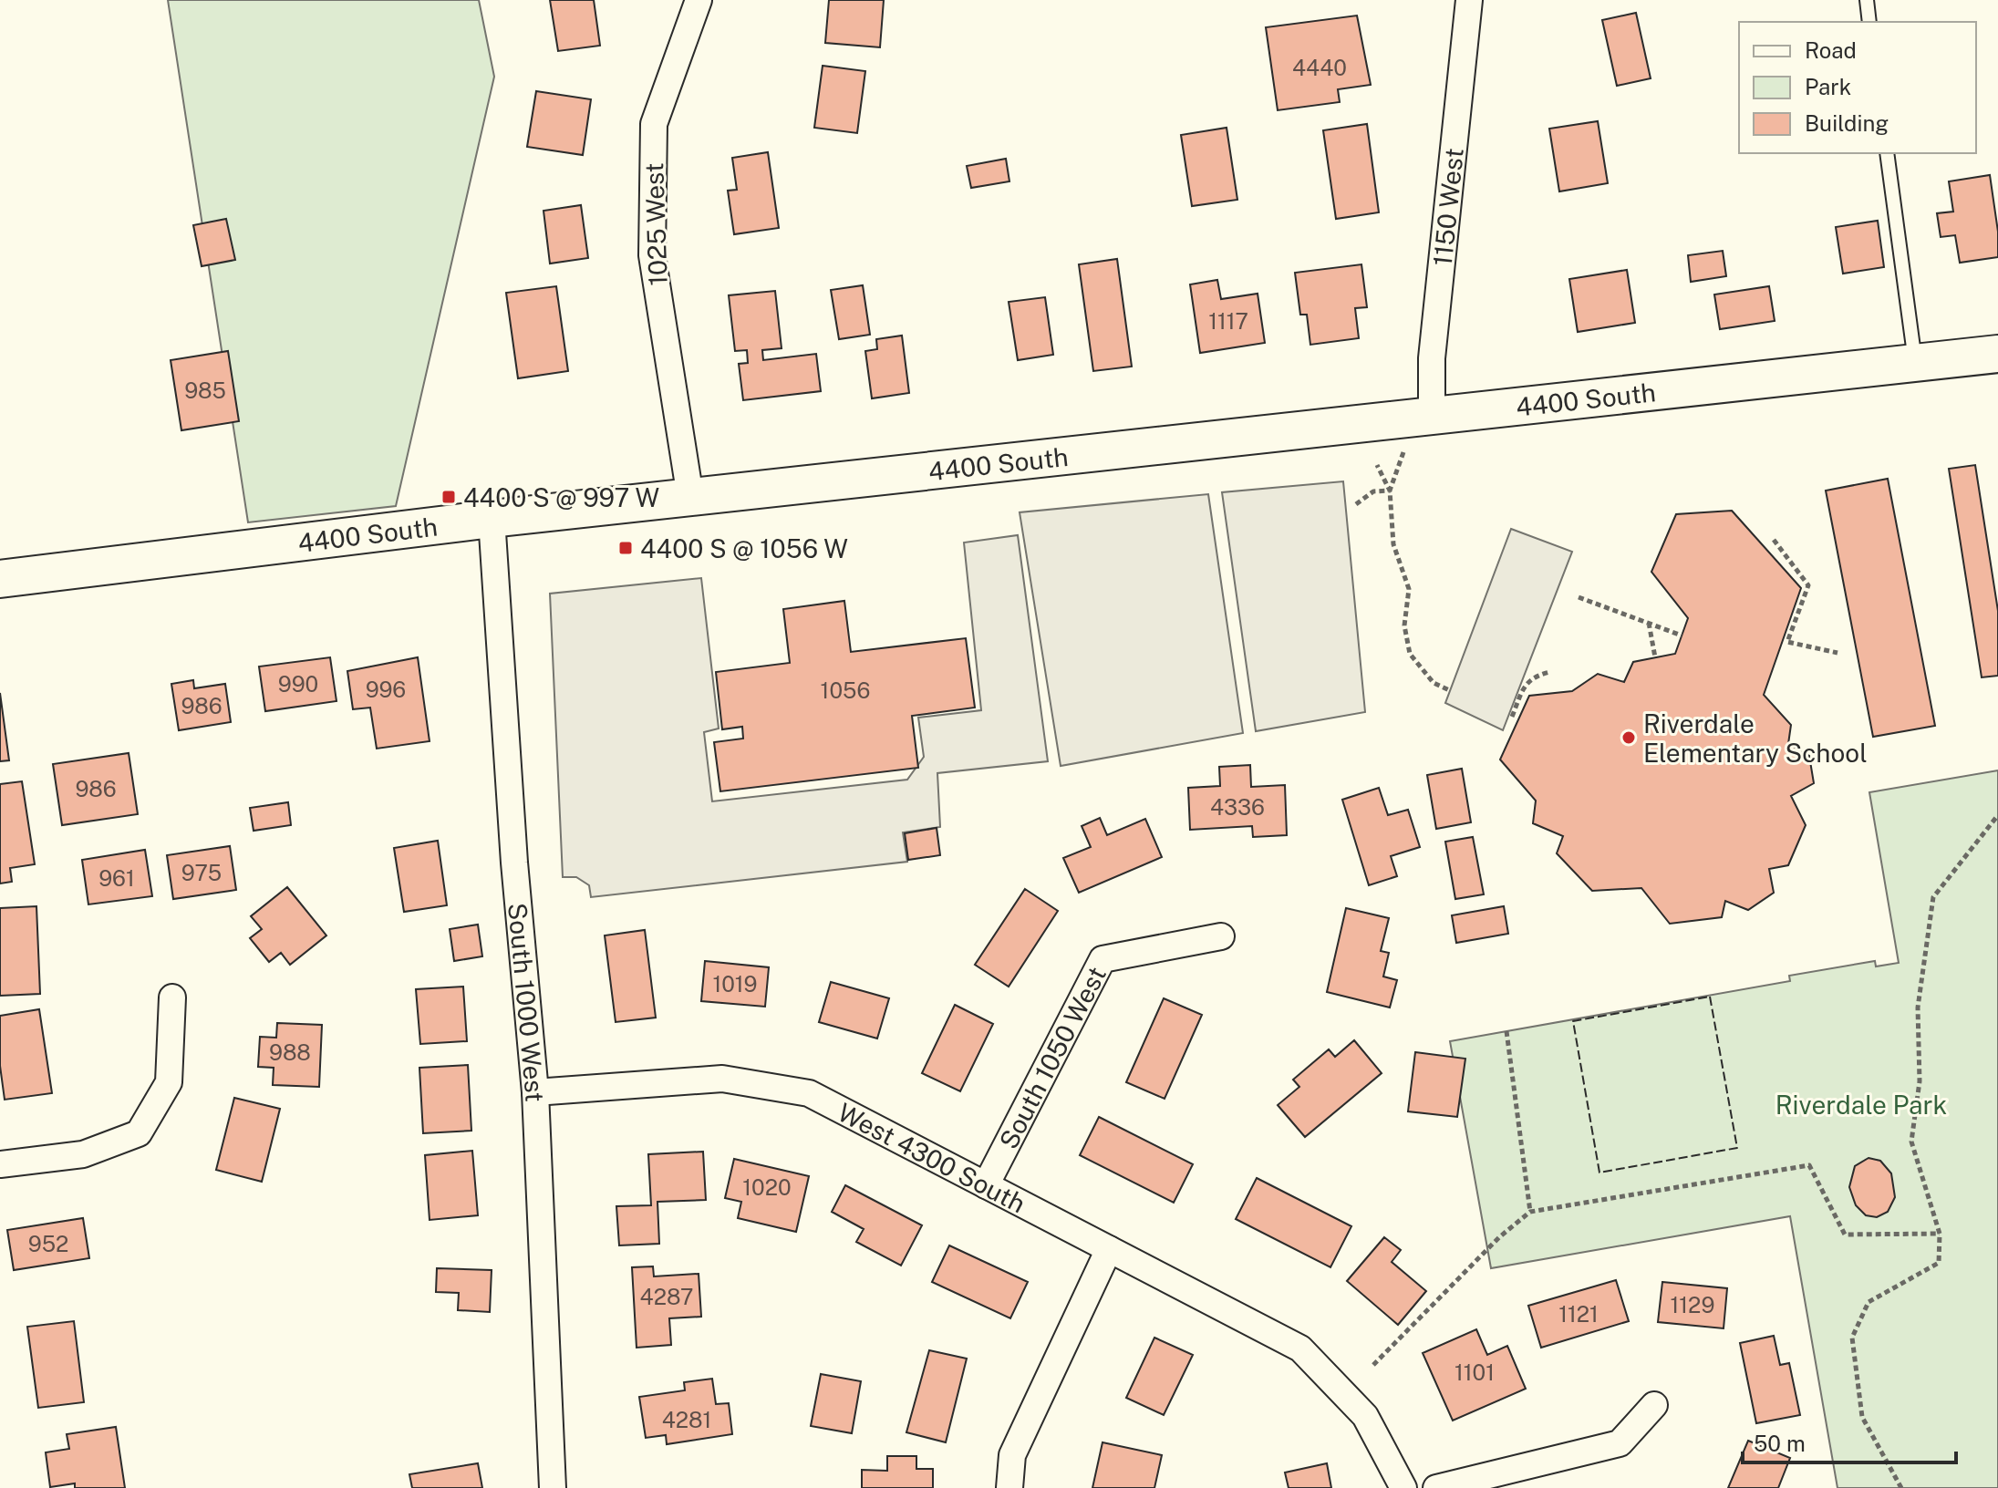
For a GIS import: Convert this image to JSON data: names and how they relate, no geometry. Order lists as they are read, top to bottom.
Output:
{
  "streets": {
    "street": [
      "1150 West",
      "1025 West",
      "4400 South",
      "South 1000 West",
      "South 1050 West",
      "West 4300 South"
    ]
  },
  "crossings": [
    ["1150 West", "4400 South"],
    ["1025 West", "4400 South"],
    ["4400 South", "South 1000 West"],
    ["South 1000 West", "West 4300 South"],
    ["South 1050 West", "West 4300 South"]
  ],
  "parks": ["Riverdale Park"],
  "places": {
    "transit": ["4400 S @ 997 W", "4400 S @ 1056 W"],
    "other": ["Riverdale Elementary School"]
  },
  "house_numbers": [
    "4440",
    "1117",
    "985",
    "990",
    "996",
    "1056",
    "986",
    "986",
    "4336",
    "975",
    "961",
    "1019",
    "988",
    "1020",
    "952",
    "4287",
    "1129",
    "1121",
    "1101",
    "4281"
  ],
  "legend": ["Road", "Park", "Building"],
  "scale_bar": "50 m"
}
